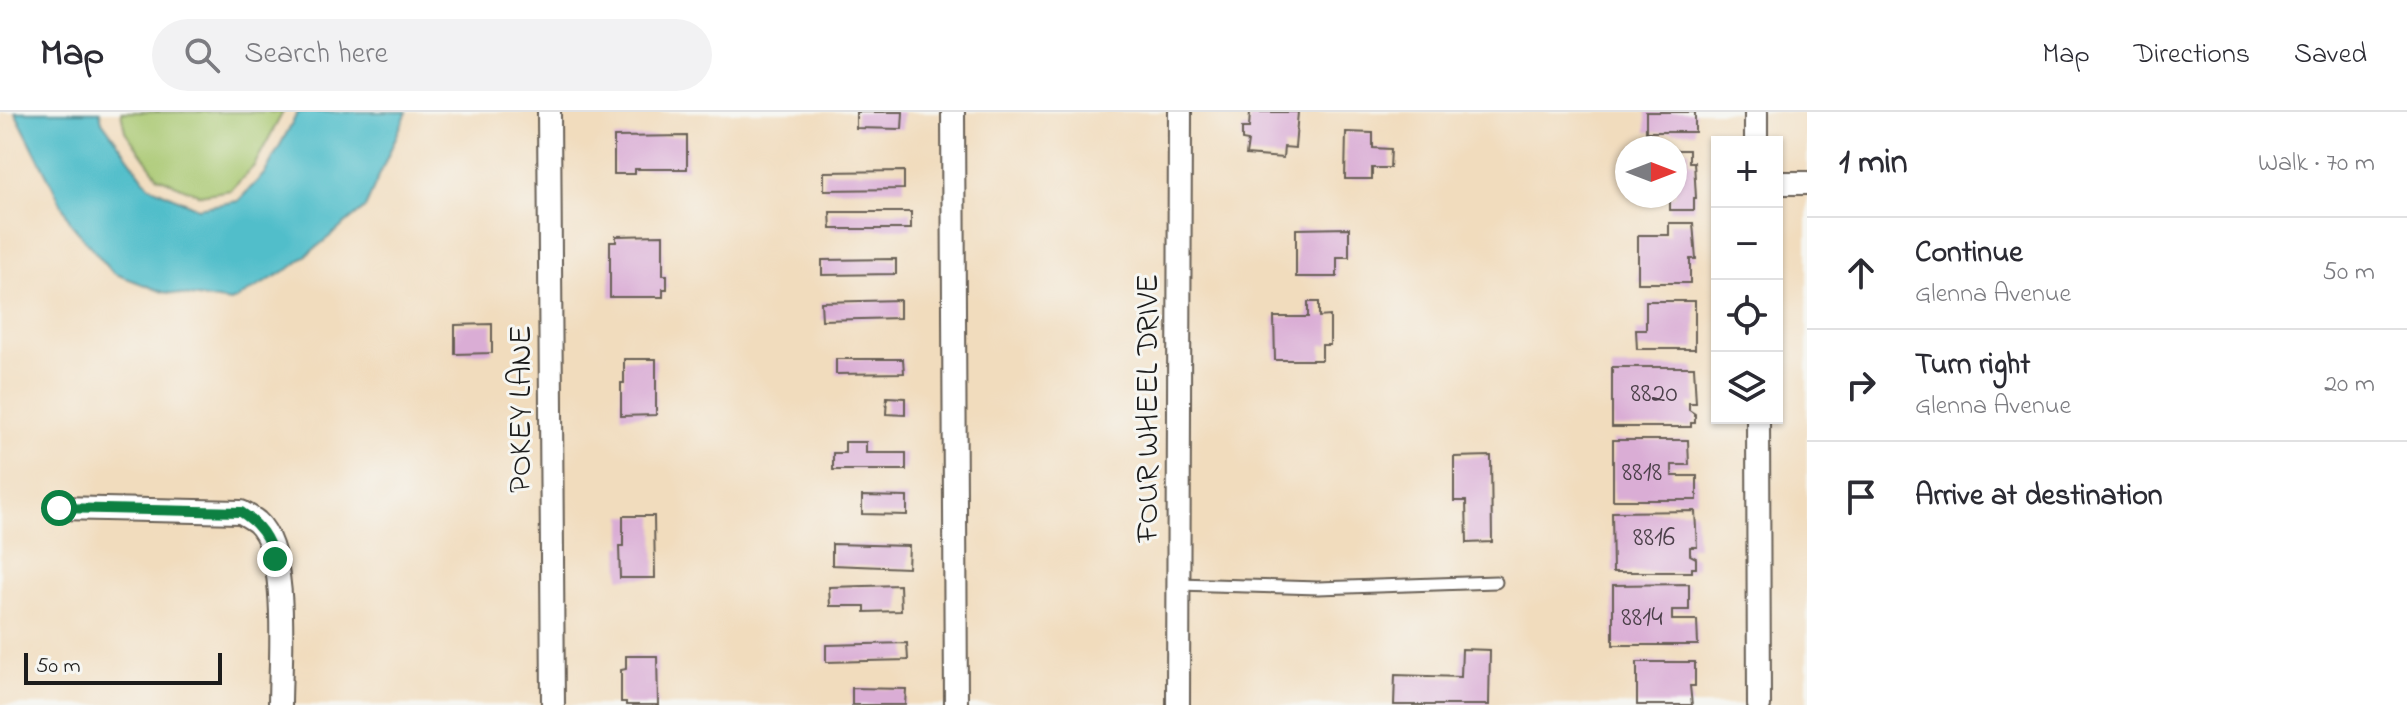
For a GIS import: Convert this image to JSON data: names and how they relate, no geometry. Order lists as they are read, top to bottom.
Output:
{
  "streets": {
    "street": ["FOUR WHEEL DRIVE", "POKEY LANE"]
  },
  "house_numbers": [
    "8820",
    "8818",
    "8816",
    "8814"
  ],
  "scale_bar": "50 m",
  "north": "right",
  "page": {
    "header": "Map",
    "search": "Search here",
    "nav": ["Map", "Directions", "Saved"],
    "heading": ["1 min", "Walk · 70 m"],
    "map_buttons": ["+", "−"],
    "list": [
      ["Continue", "Glenna Avenue", "50 m"],
      ["Turn right", "Glenna Avenue", "20 m"],
      "Arrive at destination"
    ],
    "scale": "50 m"
  }
}
